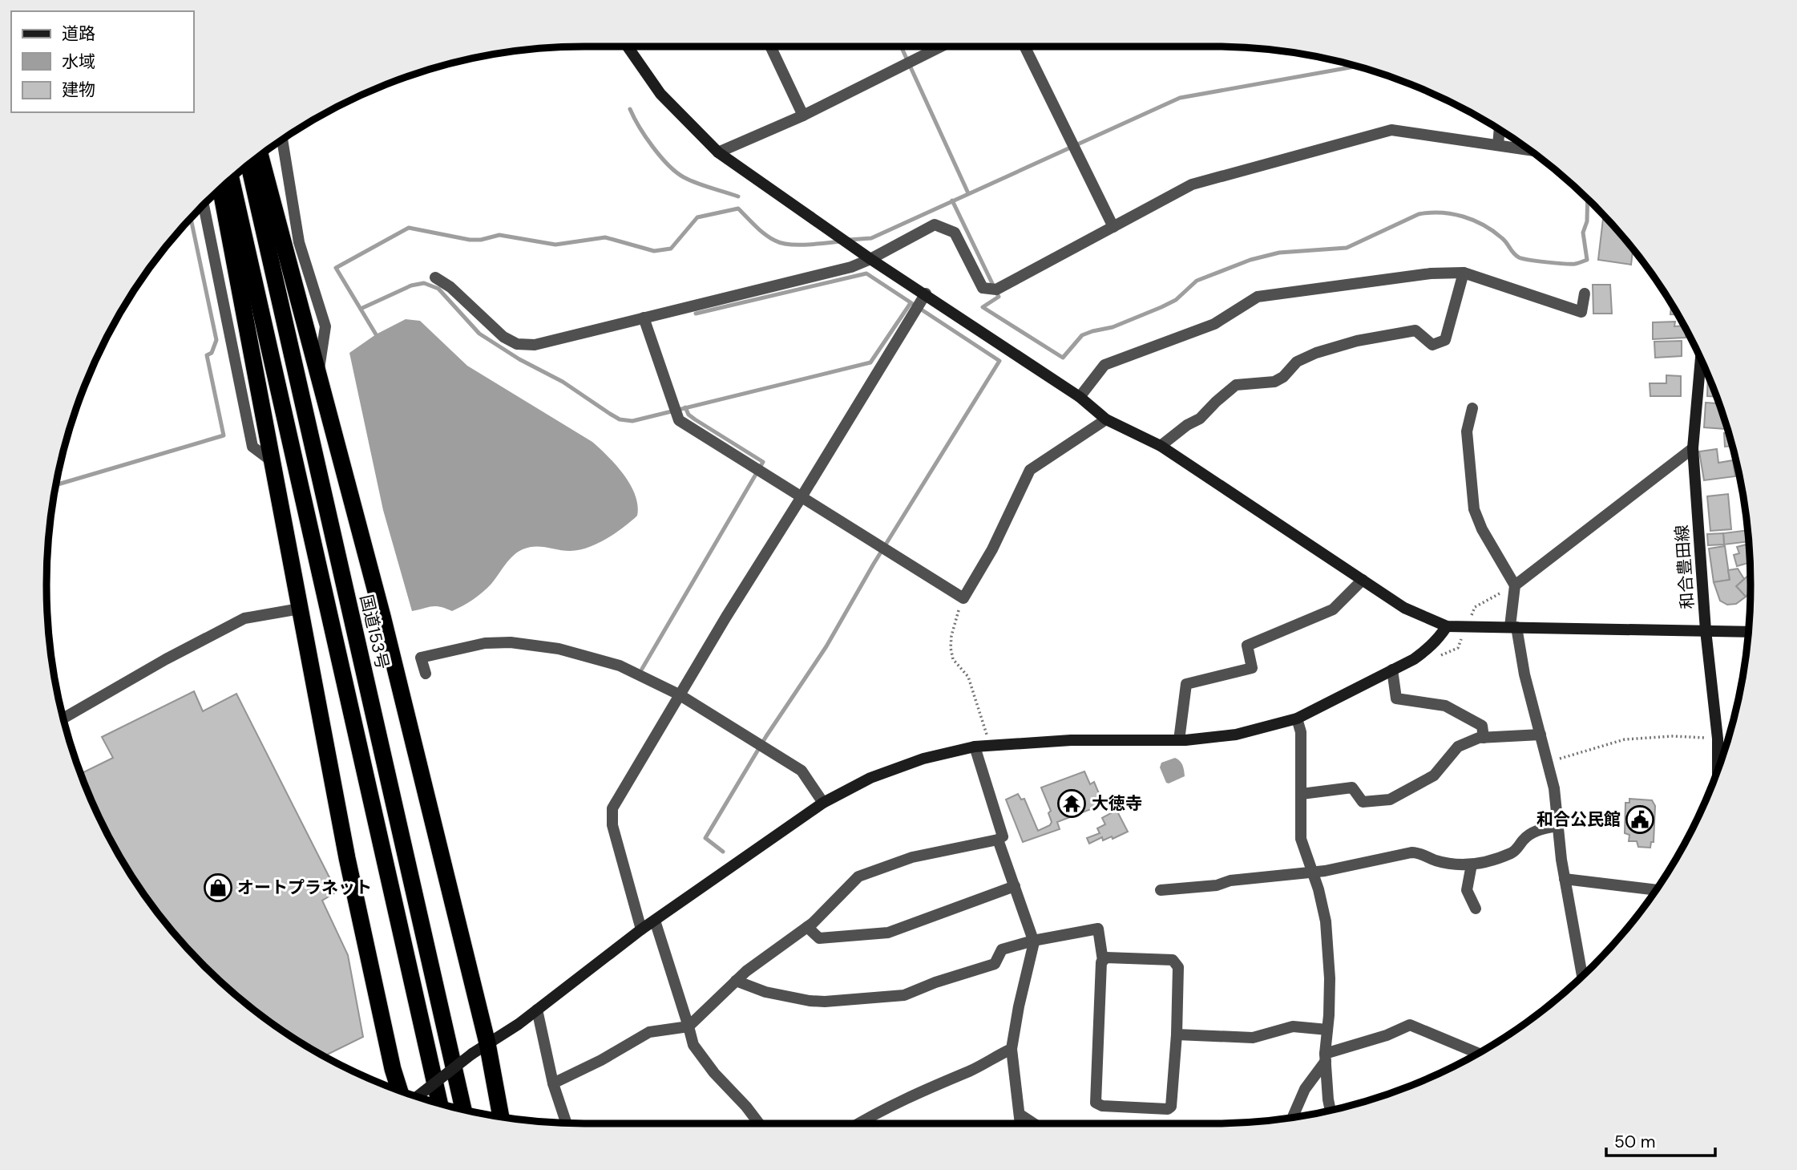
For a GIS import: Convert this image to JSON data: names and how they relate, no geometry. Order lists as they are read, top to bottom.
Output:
{
  "streets": {
    "highway": ["国道153号"],
    "street": ["和合豊田線"]
  },
  "places": {
    "temple": ["大徳寺"],
    "public building": ["和合公民館"],
    "shop": ["オートプラネット"]
  },
  "legend": ["道路", "水域", "建物"],
  "scale_bar": "50 m"
}
